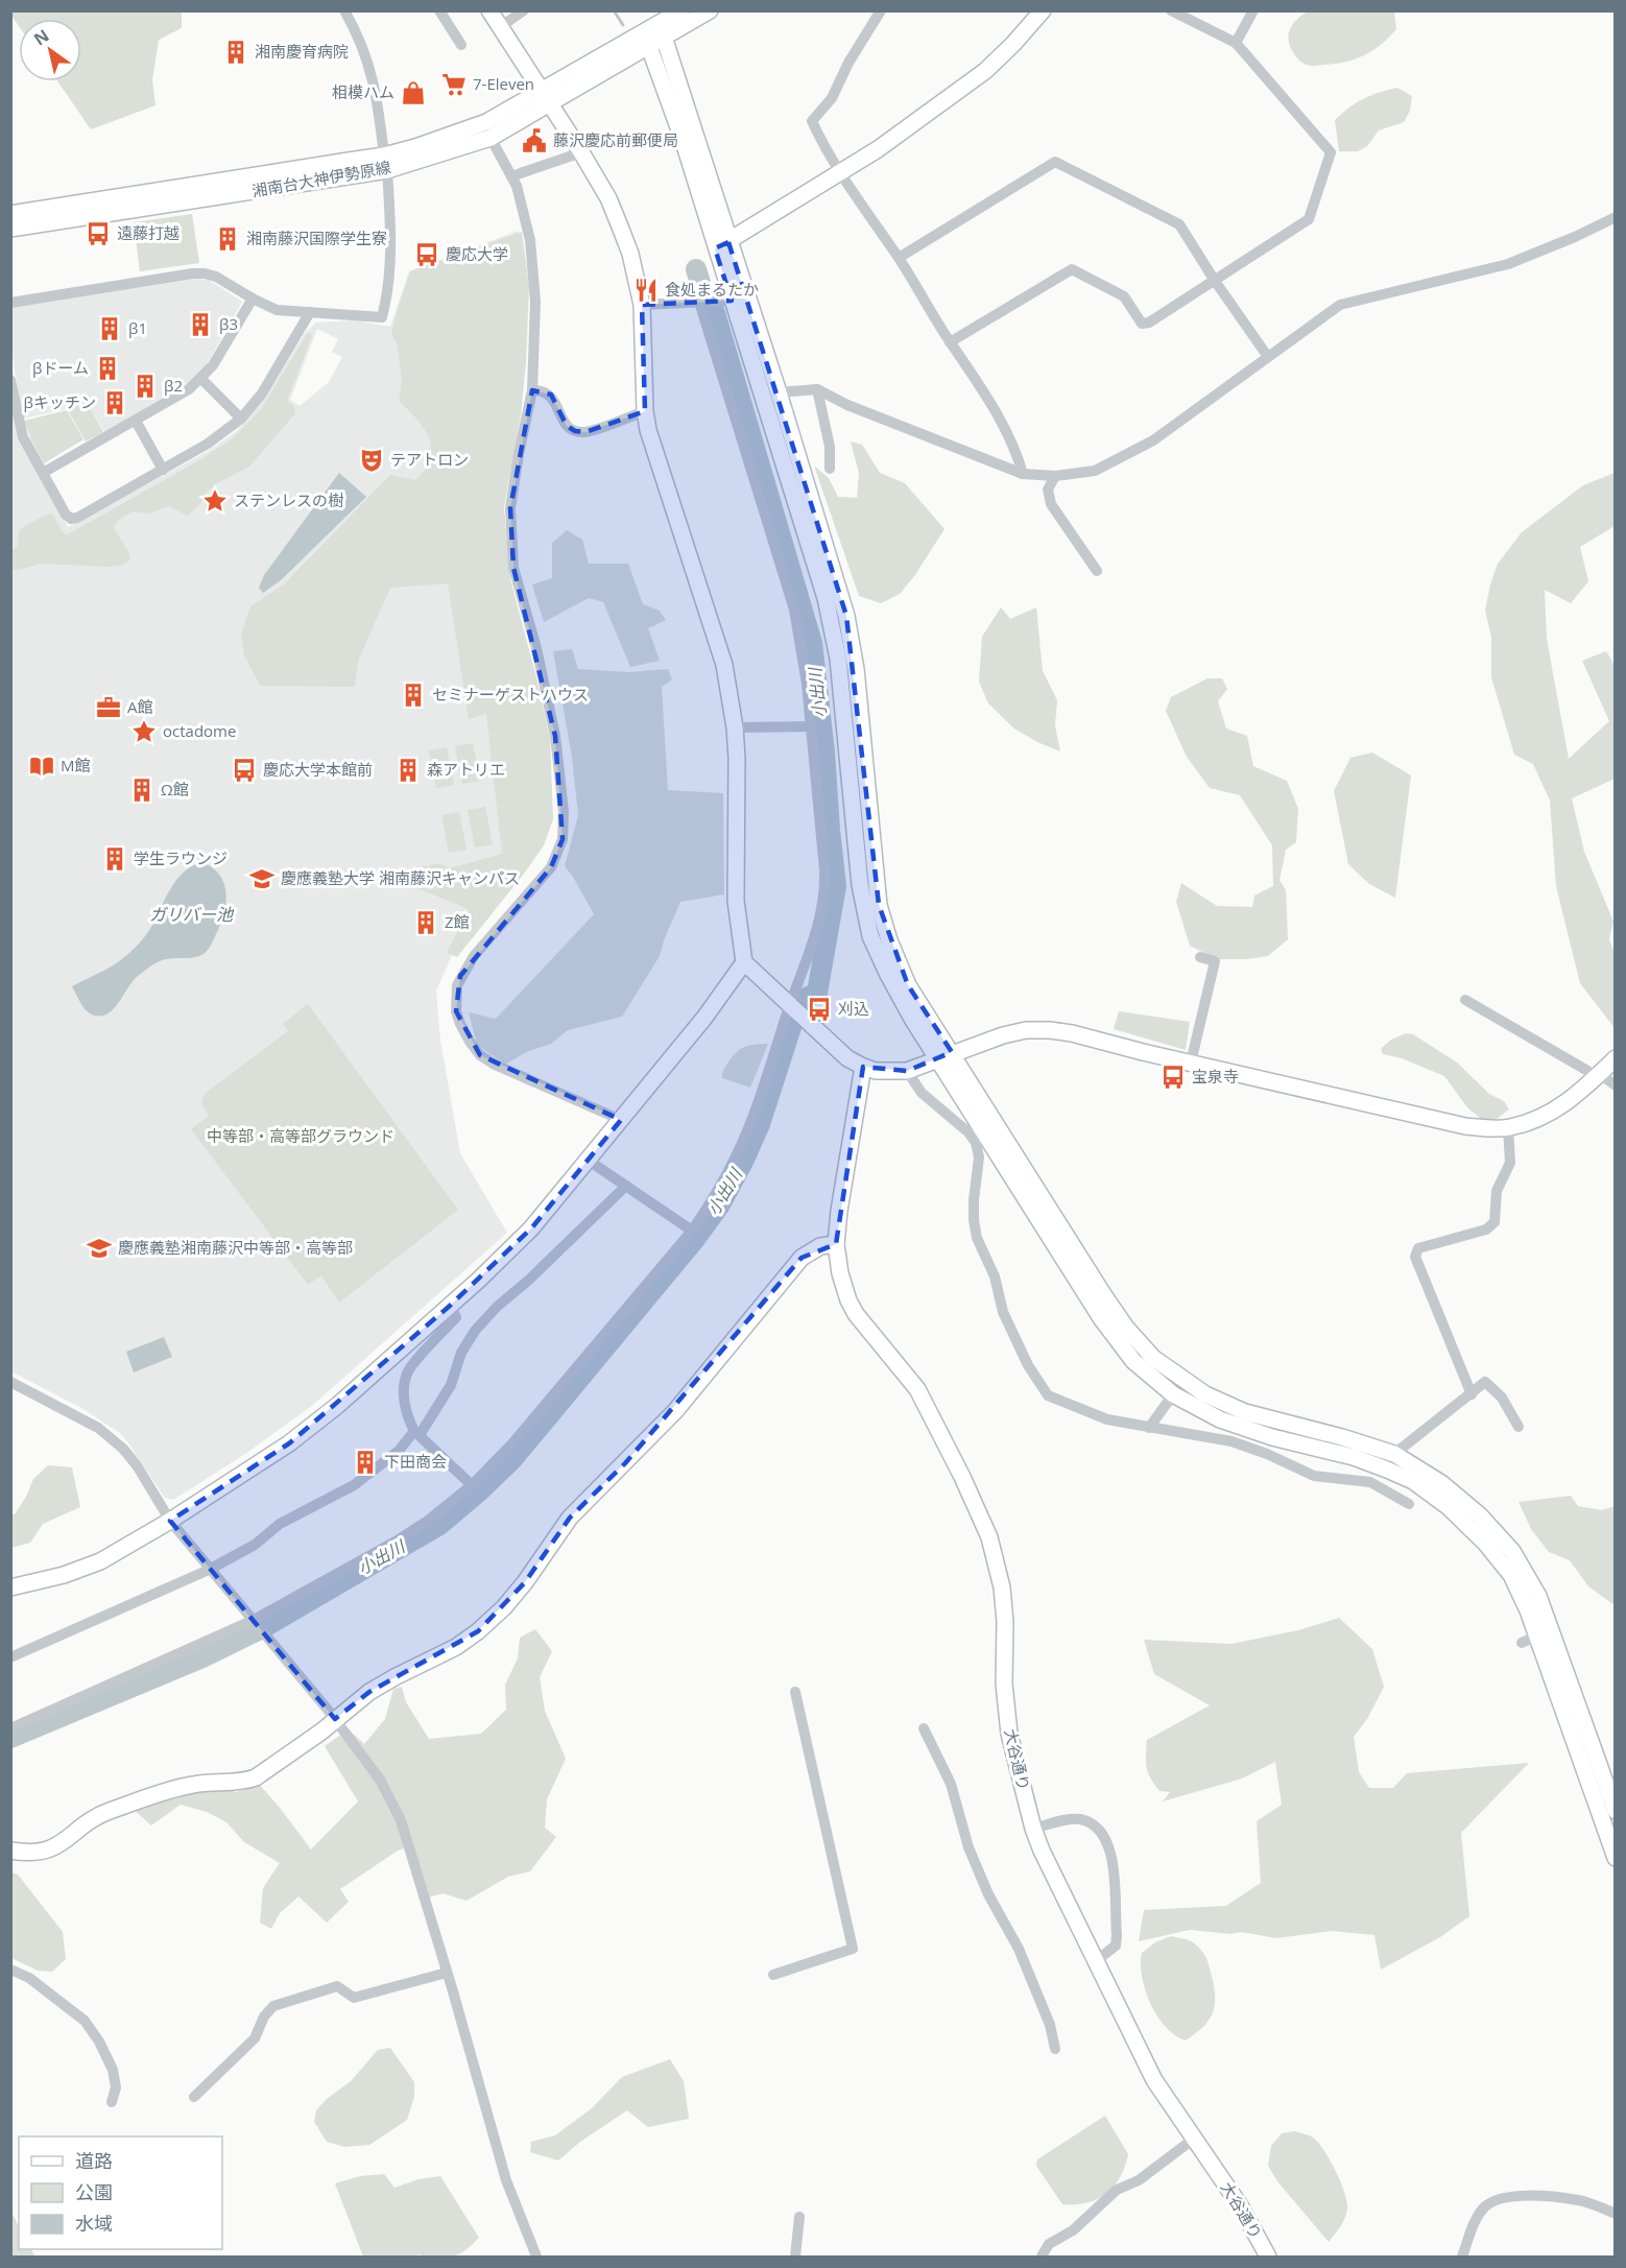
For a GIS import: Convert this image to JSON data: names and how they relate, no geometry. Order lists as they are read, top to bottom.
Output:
{
  "streets": {
    "street": ["湘南台大神伊勢原線", "大谷通り"]
  },
  "water": ["小出川", "ガリバー池"],
  "parks": ["中等部・高等部グラウンド"],
  "places": {
    "building": [
      "湘南慶育病院",
      "湘南藤沢国際学生寮",
      "β3",
      "β1",
      "βドーム",
      "β2",
      "βキッチン",
      "セミナーゲストハウス",
      "森アトリエ",
      "Ω館",
      "学生ラウンジ",
      "Ζ館",
      "下田商会"
    ],
    "supermarket": ["7-Eleven"],
    "shop": ["相模ハム"],
    "public building": ["藤沢慶応前郵便局"],
    "bus stop": [
      "遠藤打越",
      "慶応大学",
      "慶応大学本館前",
      "刈込",
      "宝泉寺"
    ],
    "restaurant": ["食処まるたか"],
    "theatre": ["テアトロン"],
    "place": ["ステンレスの樹", "octadome"],
    "office": ["A館"],
    "library": ["Μ館"],
    "school or university": ["慶應義塾大学 湘南藤沢キャンパス", "慶應義塾湘南藤沢中等部・高等部"]
  },
  "legend": ["道路", "公園", "水域"],
  "north": "top left"
}
